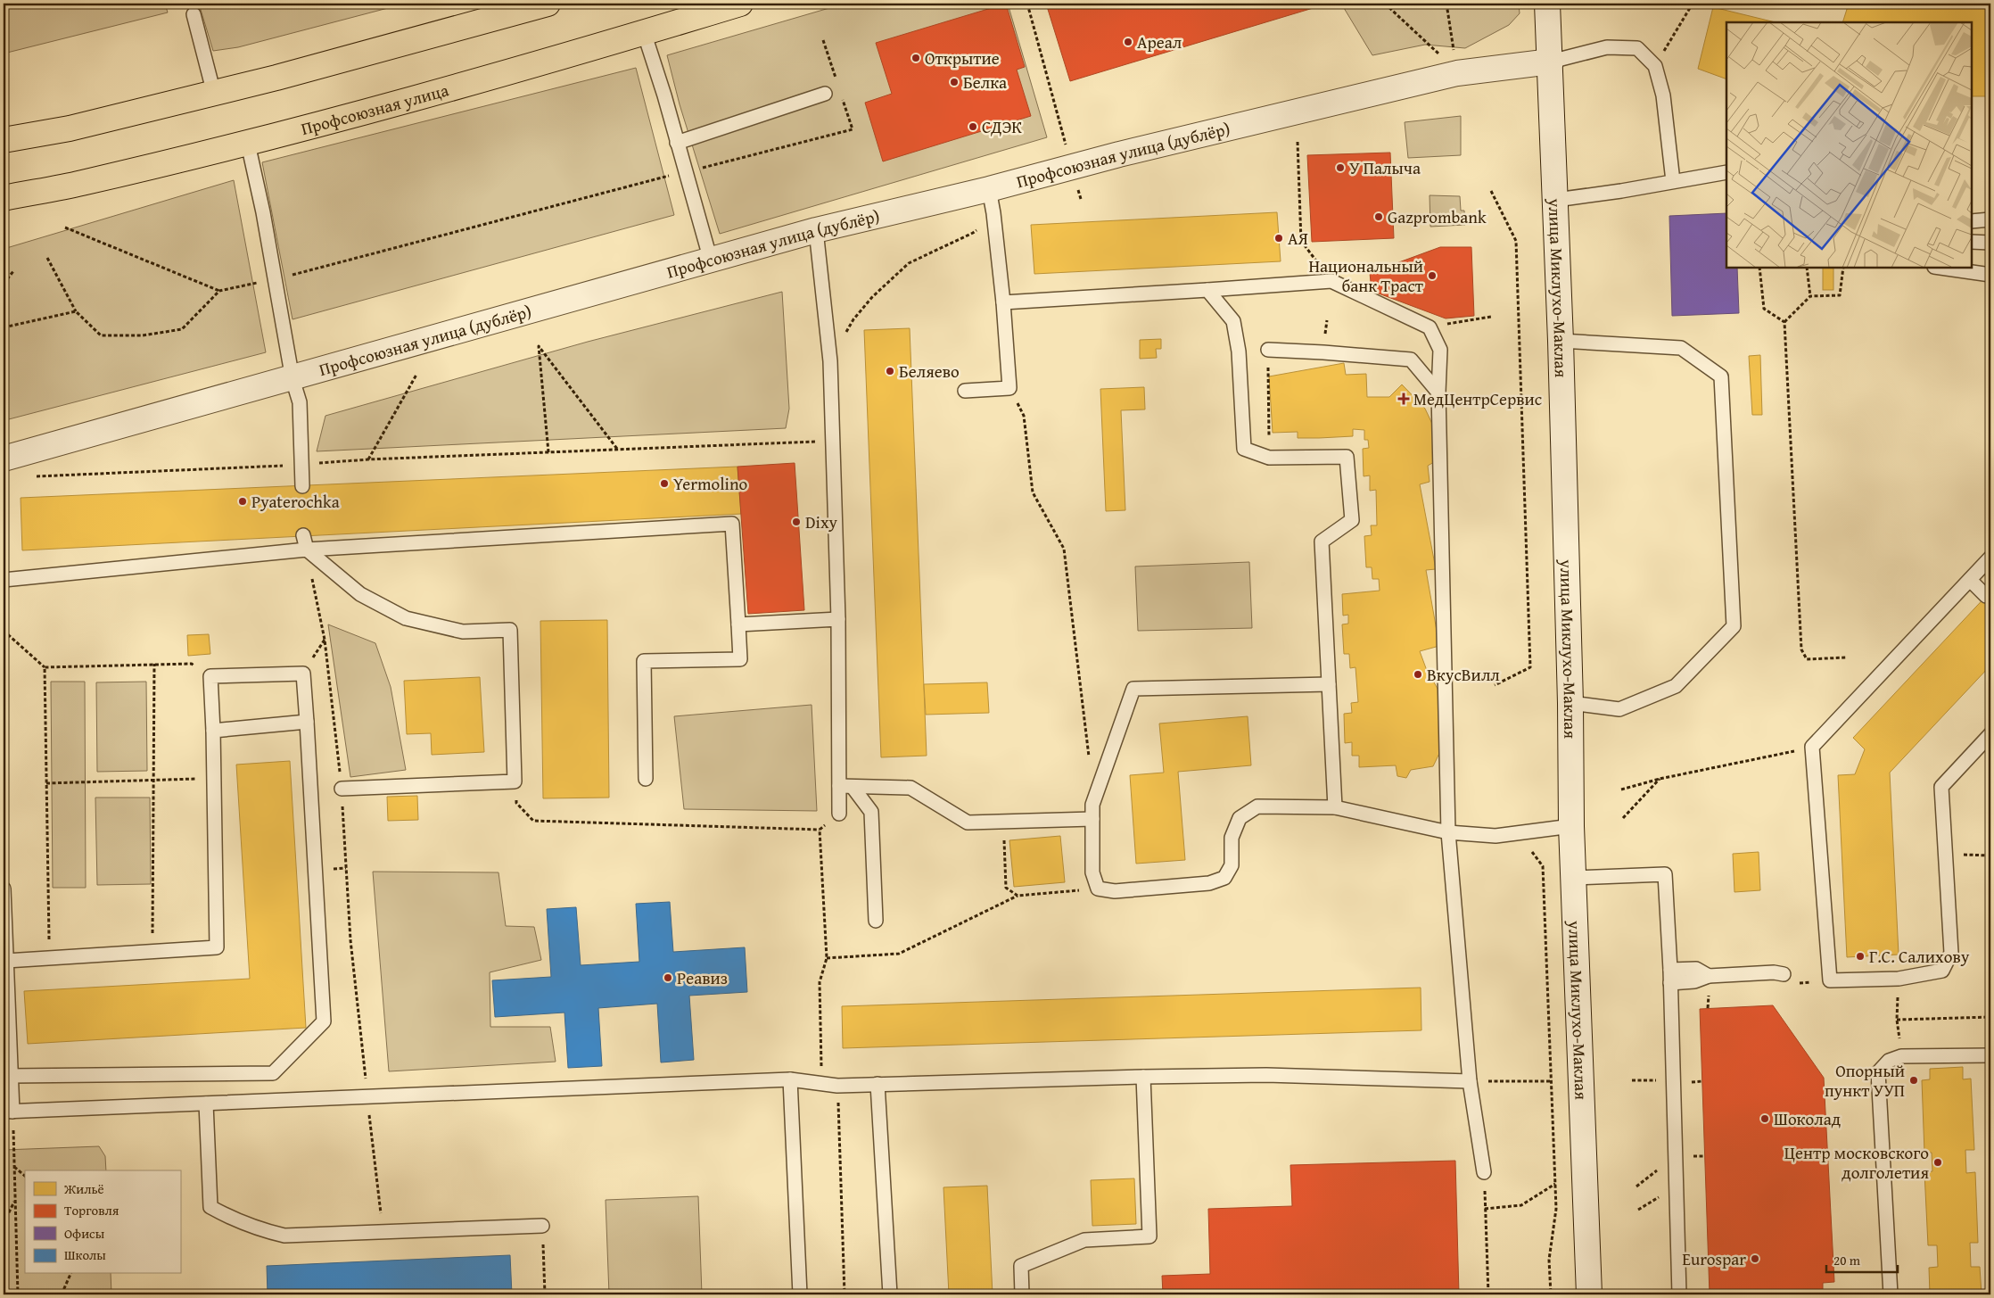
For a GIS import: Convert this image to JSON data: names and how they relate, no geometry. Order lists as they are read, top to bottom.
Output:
{
  "streets": {
    "main road": ["Профсоюзная улица"],
    "street": ["Профсоюзная улица (дублёр)", "улица Миклухо-Маклая"]
  },
  "crossings": [
    ["Профсоюзная улица (дублёр)", "улица Миклухо-Маклая"]
  ],
  "places": {
    "other": [
      "Ареал",
      "Открытие",
      "Белка",
      "СДЭК",
      "У Палыча",
      "Gazprombank",
      "АЯ",
      "Национальный банк Траст",
      "Беляево",
      "Yermolino",
      "Pyaterochka",
      "Dixy",
      "ВкусВилл",
      "Г.С. Салихову",
      "Реавиз",
      "Опорный пункт УУП",
      "Шоколад",
      "Центр московского долголетия",
      "Eurospar"
    ],
    "health": ["МедЦентрСервис"]
  },
  "legend": [
    "Жильё",
    "Торговля",
    "Офисы",
    "Школы"
  ],
  "scale_bar": "20 m"
}
